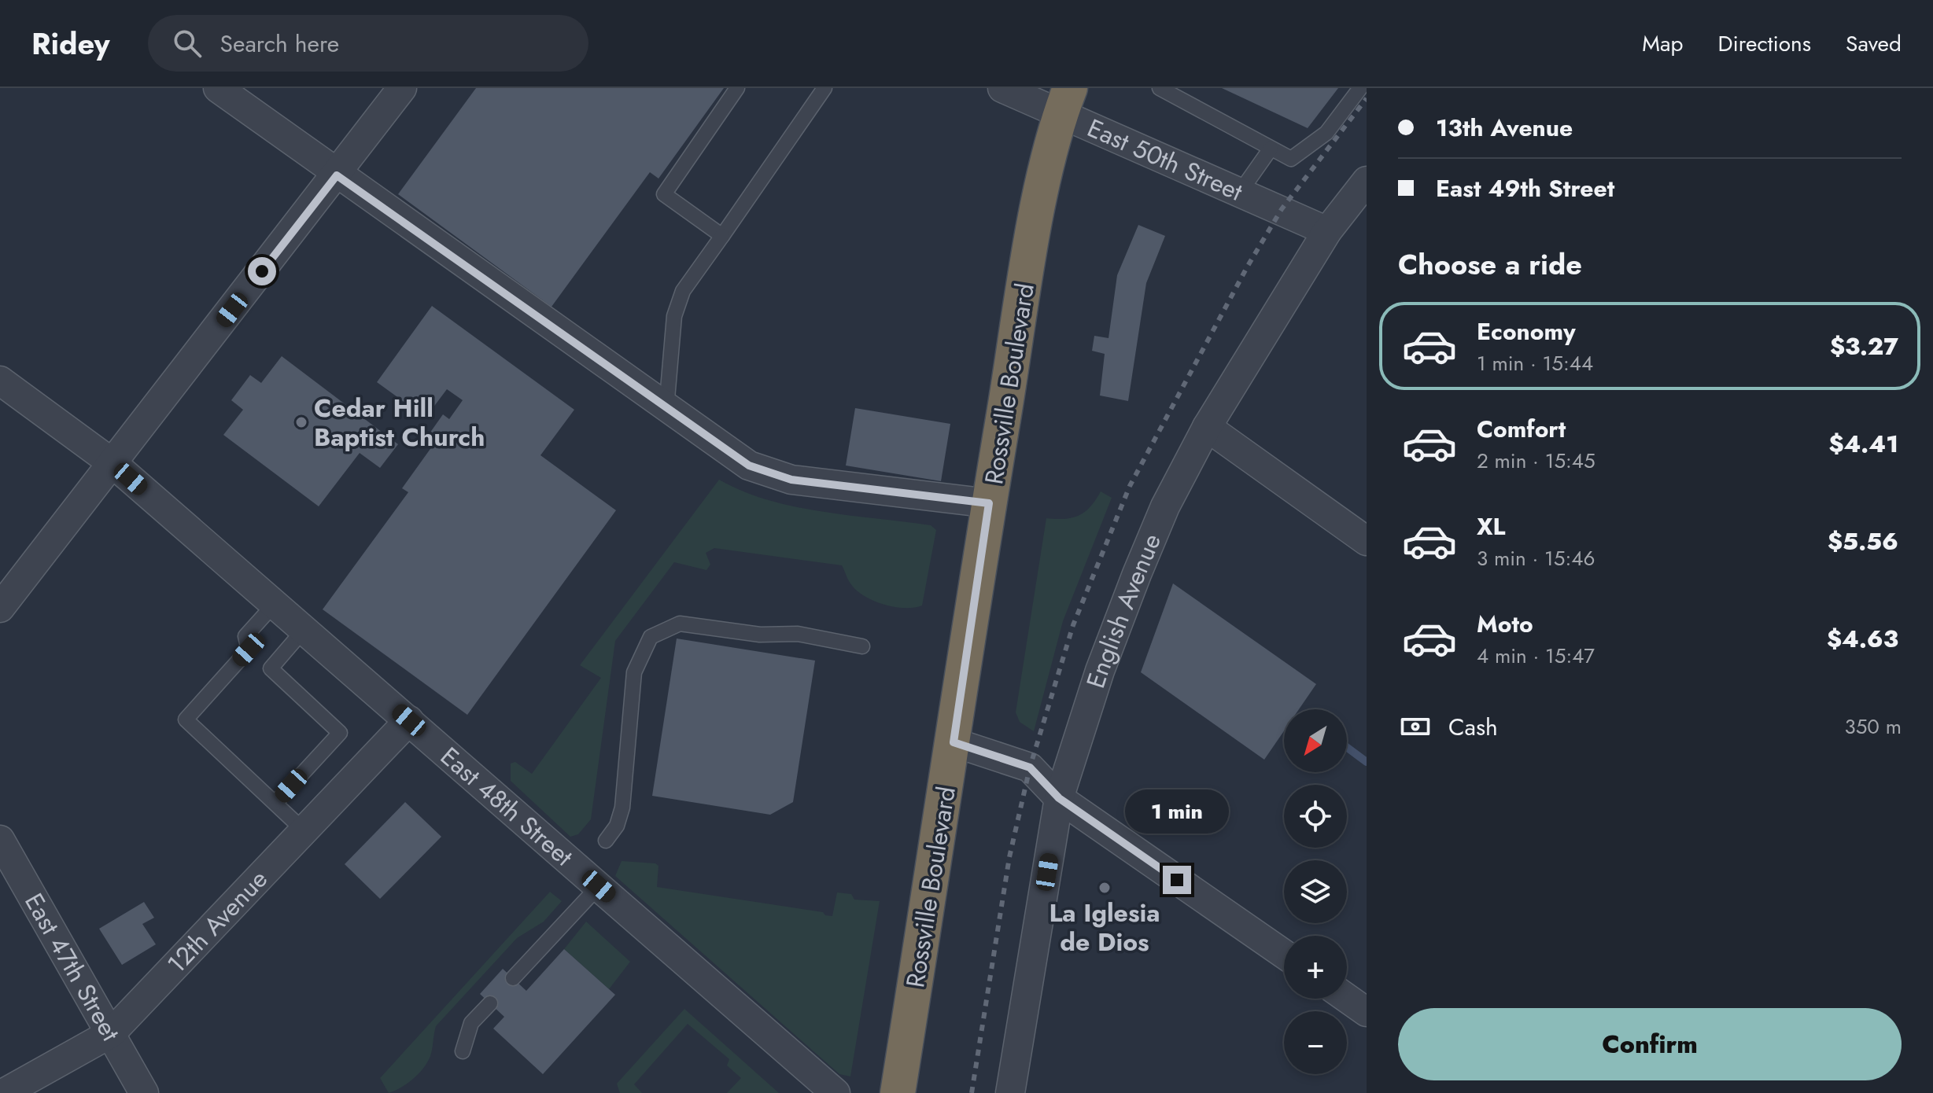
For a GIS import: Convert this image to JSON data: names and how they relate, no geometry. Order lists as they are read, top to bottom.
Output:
{
  "streets": {
    "highway": ["Rossville Boulevard"],
    "street": [
      "East 50th Street",
      "English Avenue",
      "East 48th Street",
      "12th Avenue",
      "East 47th Street"
    ]
  },
  "crossings": [
    ["East 50th Street", "Rossville Boulevard"],
    ["East 50th Street", "English Avenue"],
    ["East 48th Street", "12th Avenue"],
    ["12th Avenue", "East 47th Street"]
  ],
  "places": ["Cedar Hill Baptist Church", "La Iglesia de Dios"],
  "north": "bottom left",
  "page": {
    "header": "Ridey",
    "search": "Search here",
    "nav": ["Map", "Directions", "Saved"],
    "banner": ["13th Avenue", "East 49th Street"],
    "heading": "Choose a ride",
    "list": [
      {
        "name": "Economy",
        "note": "1 min · 15:44",
        "value": "$3.27"
      },
      {
        "name": "Comfort",
        "note": "2 min · 15:45",
        "value": "$4.41"
      },
      {
        "name": "XL",
        "note": "3 min · 15:46",
        "value": "$5.56"
      },
      {
        "name": "Moto",
        "note": "4 min · 15:47",
        "value": "$4.63"
      }
    ],
    "pay": ["Cash", "350 m"],
    "map_buttons": ["+", "−"],
    "bubble": "1 min",
    "buttons": "Confirm"
  }
}
